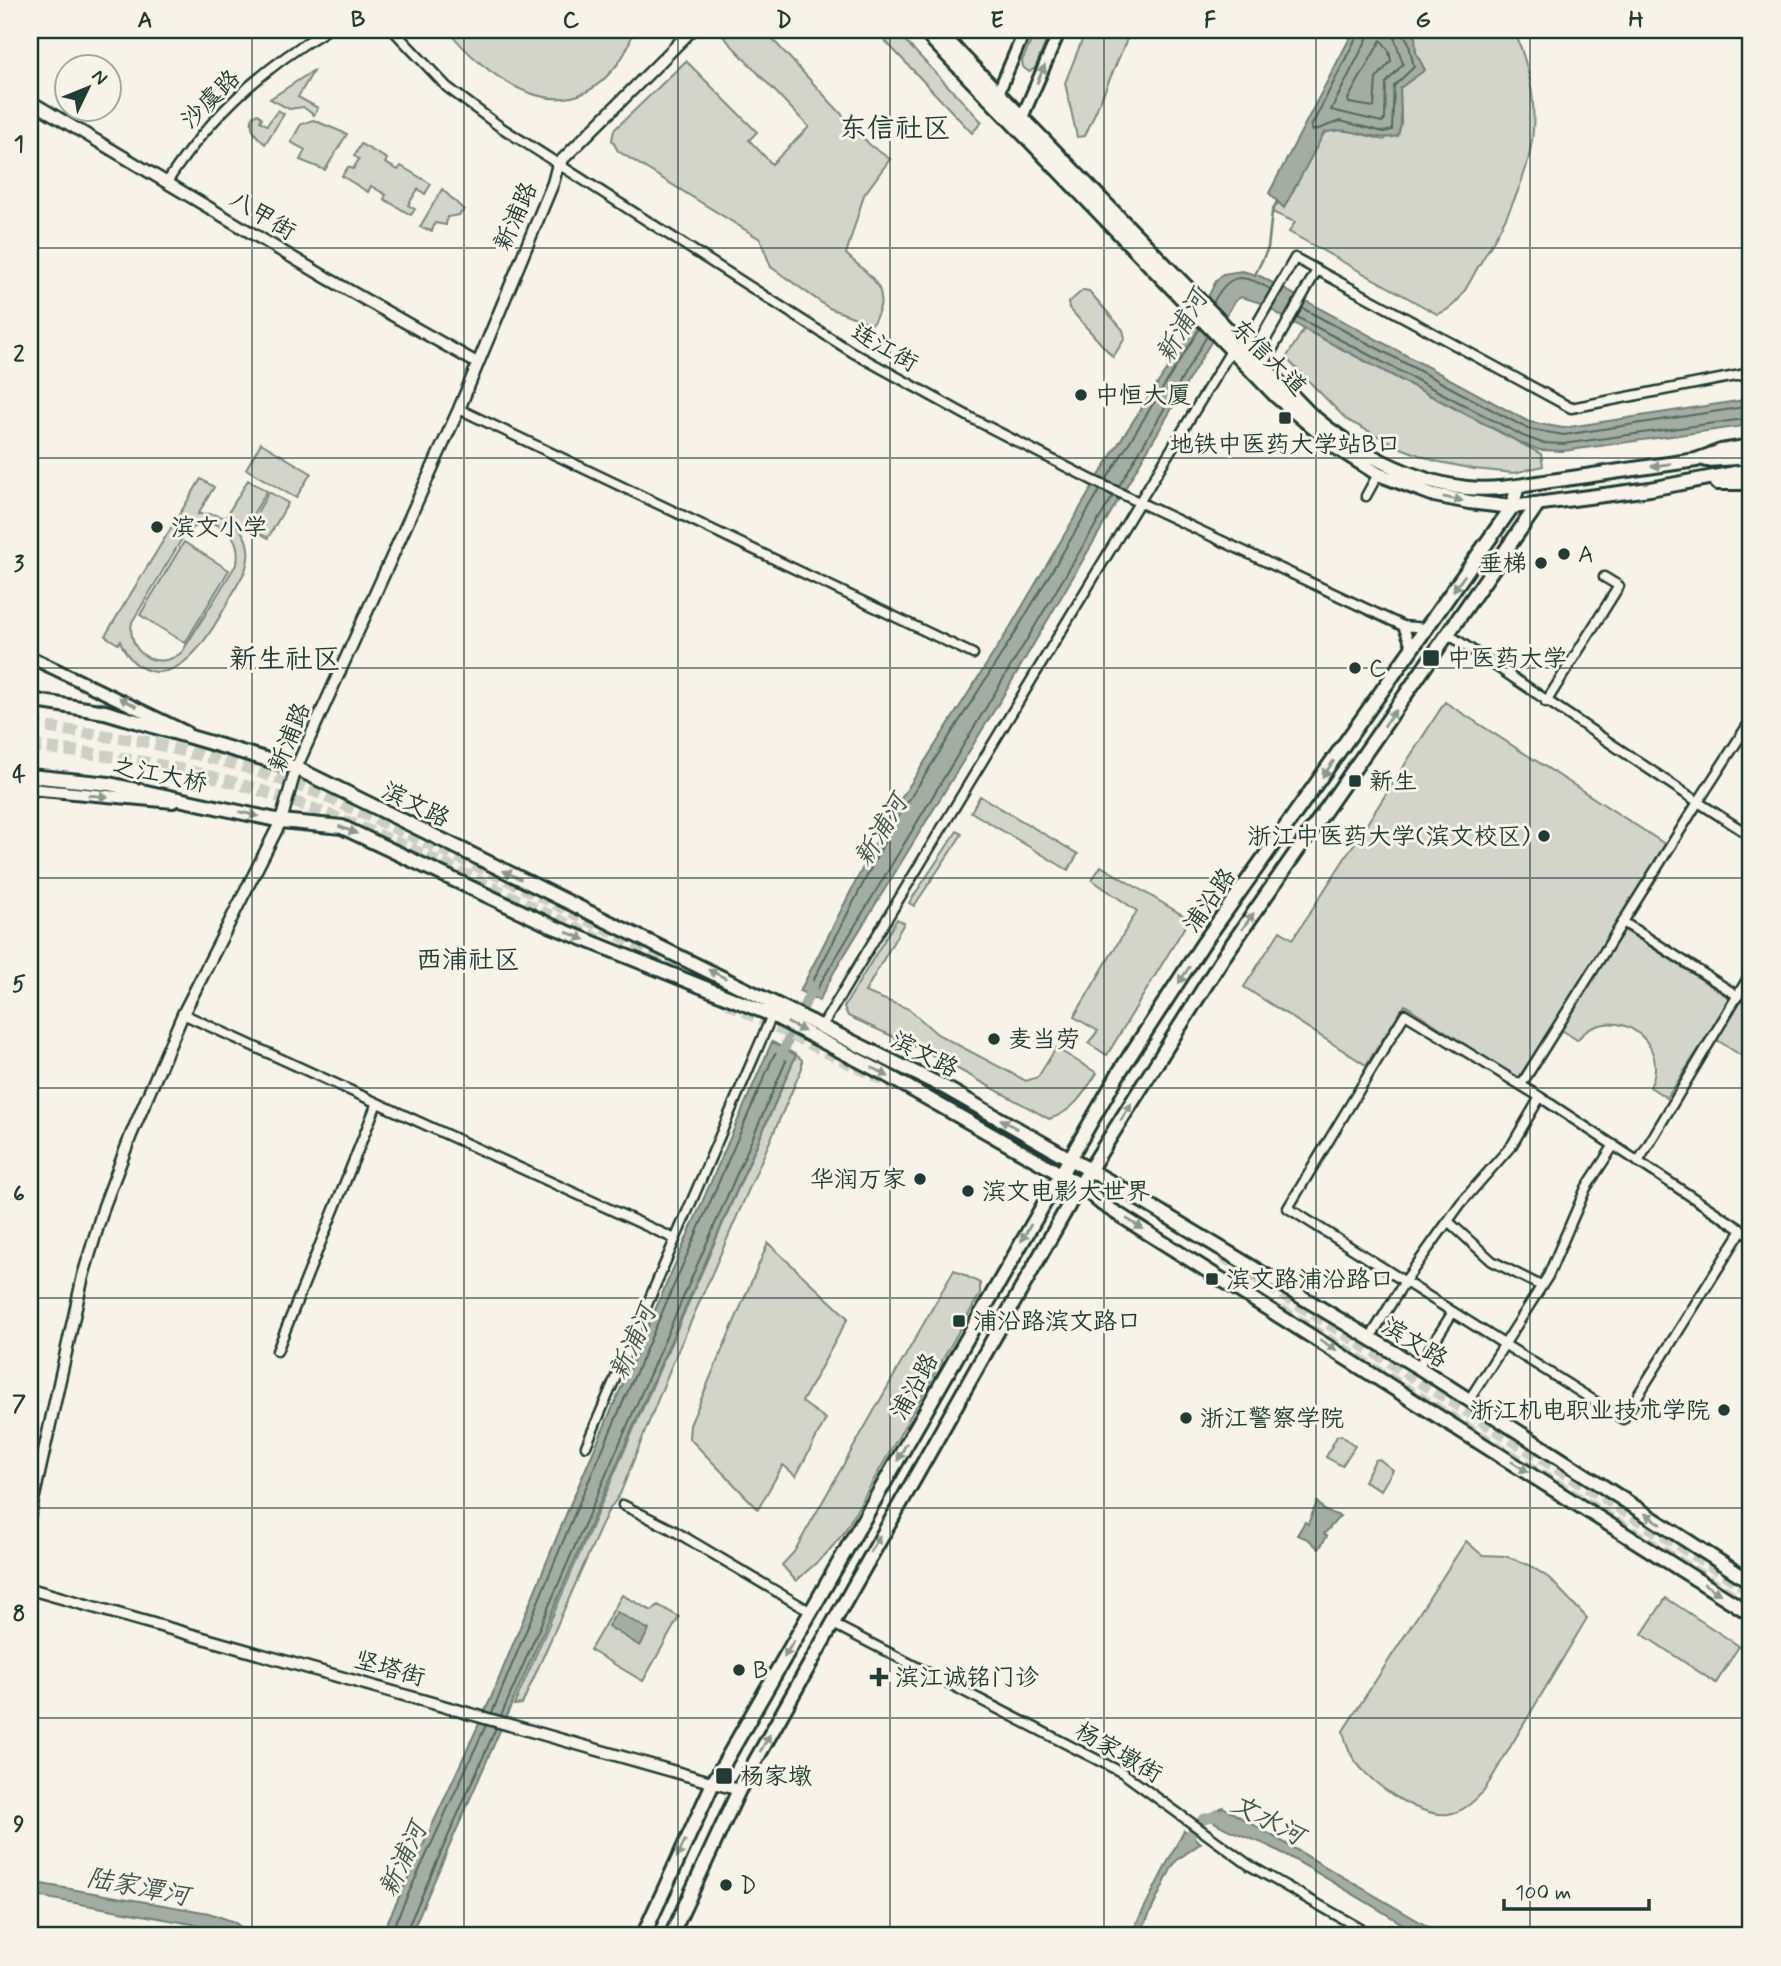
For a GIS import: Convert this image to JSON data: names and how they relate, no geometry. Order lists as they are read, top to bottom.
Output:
{
  "streets": {
    "main road": [
      "东信大道",
      "之江大桥",
      "滨文路",
      "浦沿路"
    ],
    "street": [
      "沙虞路",
      "八甲街",
      "新浦路",
      "连江街",
      "坚塔街",
      "杨家墩街"
    ]
  },
  "crossings": [
    ["沙虞路", "八甲街"],
    ["八甲街", "新浦路"],
    ["新浦路", "连江街"],
    ["新浦路", "之江大桥"],
    ["新浦路", "滨文路"],
    ["连江街", "浦沿路"],
    ["东信大道", "浦沿路"],
    ["之江大桥", "滨文路"],
    ["滨文路", "浦沿路"],
    ["浦沿路", "坚塔街"],
    ["浦沿路", "杨家墩街"]
  ],
  "districts": ["东信社区", "新生社区", "西浦社区"],
  "water": ["新浦河", "文水河", "陆家潭河"],
  "places": {
    "other": [
      "中恒大厦",
      "滨文小学",
      "A",
      "垂梯",
      "C",
      "浙江中医药大学(滨文校区)",
      "麦当劳",
      "华润万家",
      "滨文电影大世界",
      "浙江机电职业技术学院",
      "浙江警察学院",
      "B",
      "D"
    ],
    "transit": [
      "地铁中医药大学站B口",
      "中医药大学",
      "新生",
      "滨文路浦沿路口",
      "浦沿路滨文路口",
      "杨家墩"
    ],
    "health": ["滨江诚铭门诊"]
  },
  "scale_bar": "100 m",
  "north": "top right",
  "grid": {
    "columns": [
      "A",
      "B",
      "C",
      "D",
      "E",
      "F",
      "G",
      "H"
    ],
    "rows": [
      "1",
      "2",
      "3",
      "4",
      "5",
      "6",
      "7",
      "8",
      "9"
    ]
  }
}
